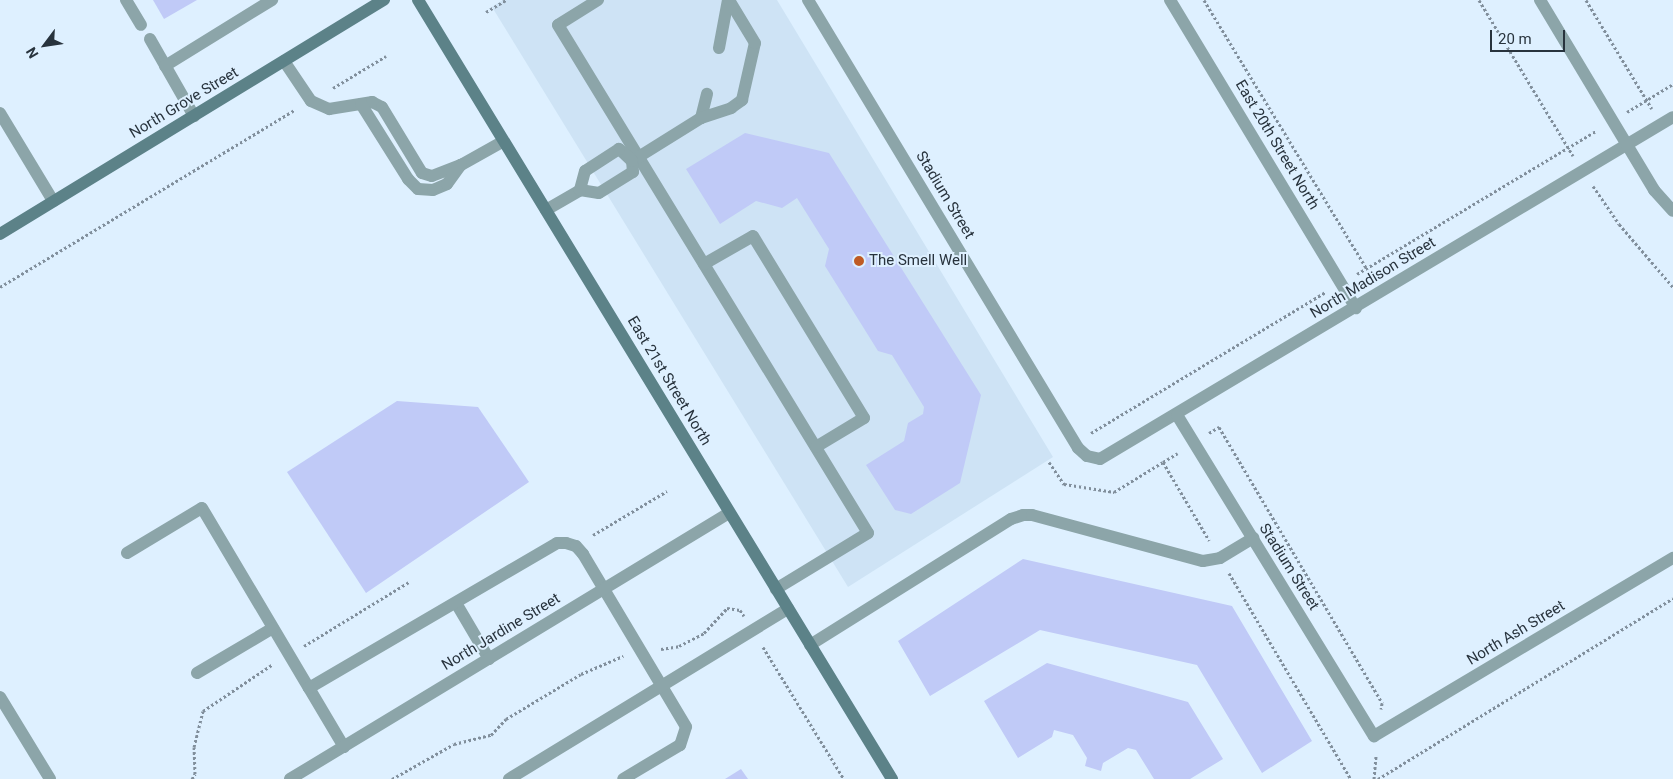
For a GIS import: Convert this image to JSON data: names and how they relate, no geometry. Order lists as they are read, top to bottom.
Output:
{
  "streets": {
    "main road": ["North Grove Street", "East 21st Street North"],
    "street": [
      "East 20th Street North",
      "Stadium Street",
      "North Madison Street",
      "North Jardine Street",
      "North Ash Street"
    ]
  },
  "crossings": [
    ["East 20th Street North", "North Madison Street"],
    ["Stadium Street", "North Madison Street"],
    ["Stadium Street", "North Ash Street"],
    ["East 21st Street North", "North Jardine Street"]
  ],
  "places": ["The Smell Well"],
  "scale_bar": "20 m",
  "north": "bottom left"
}
